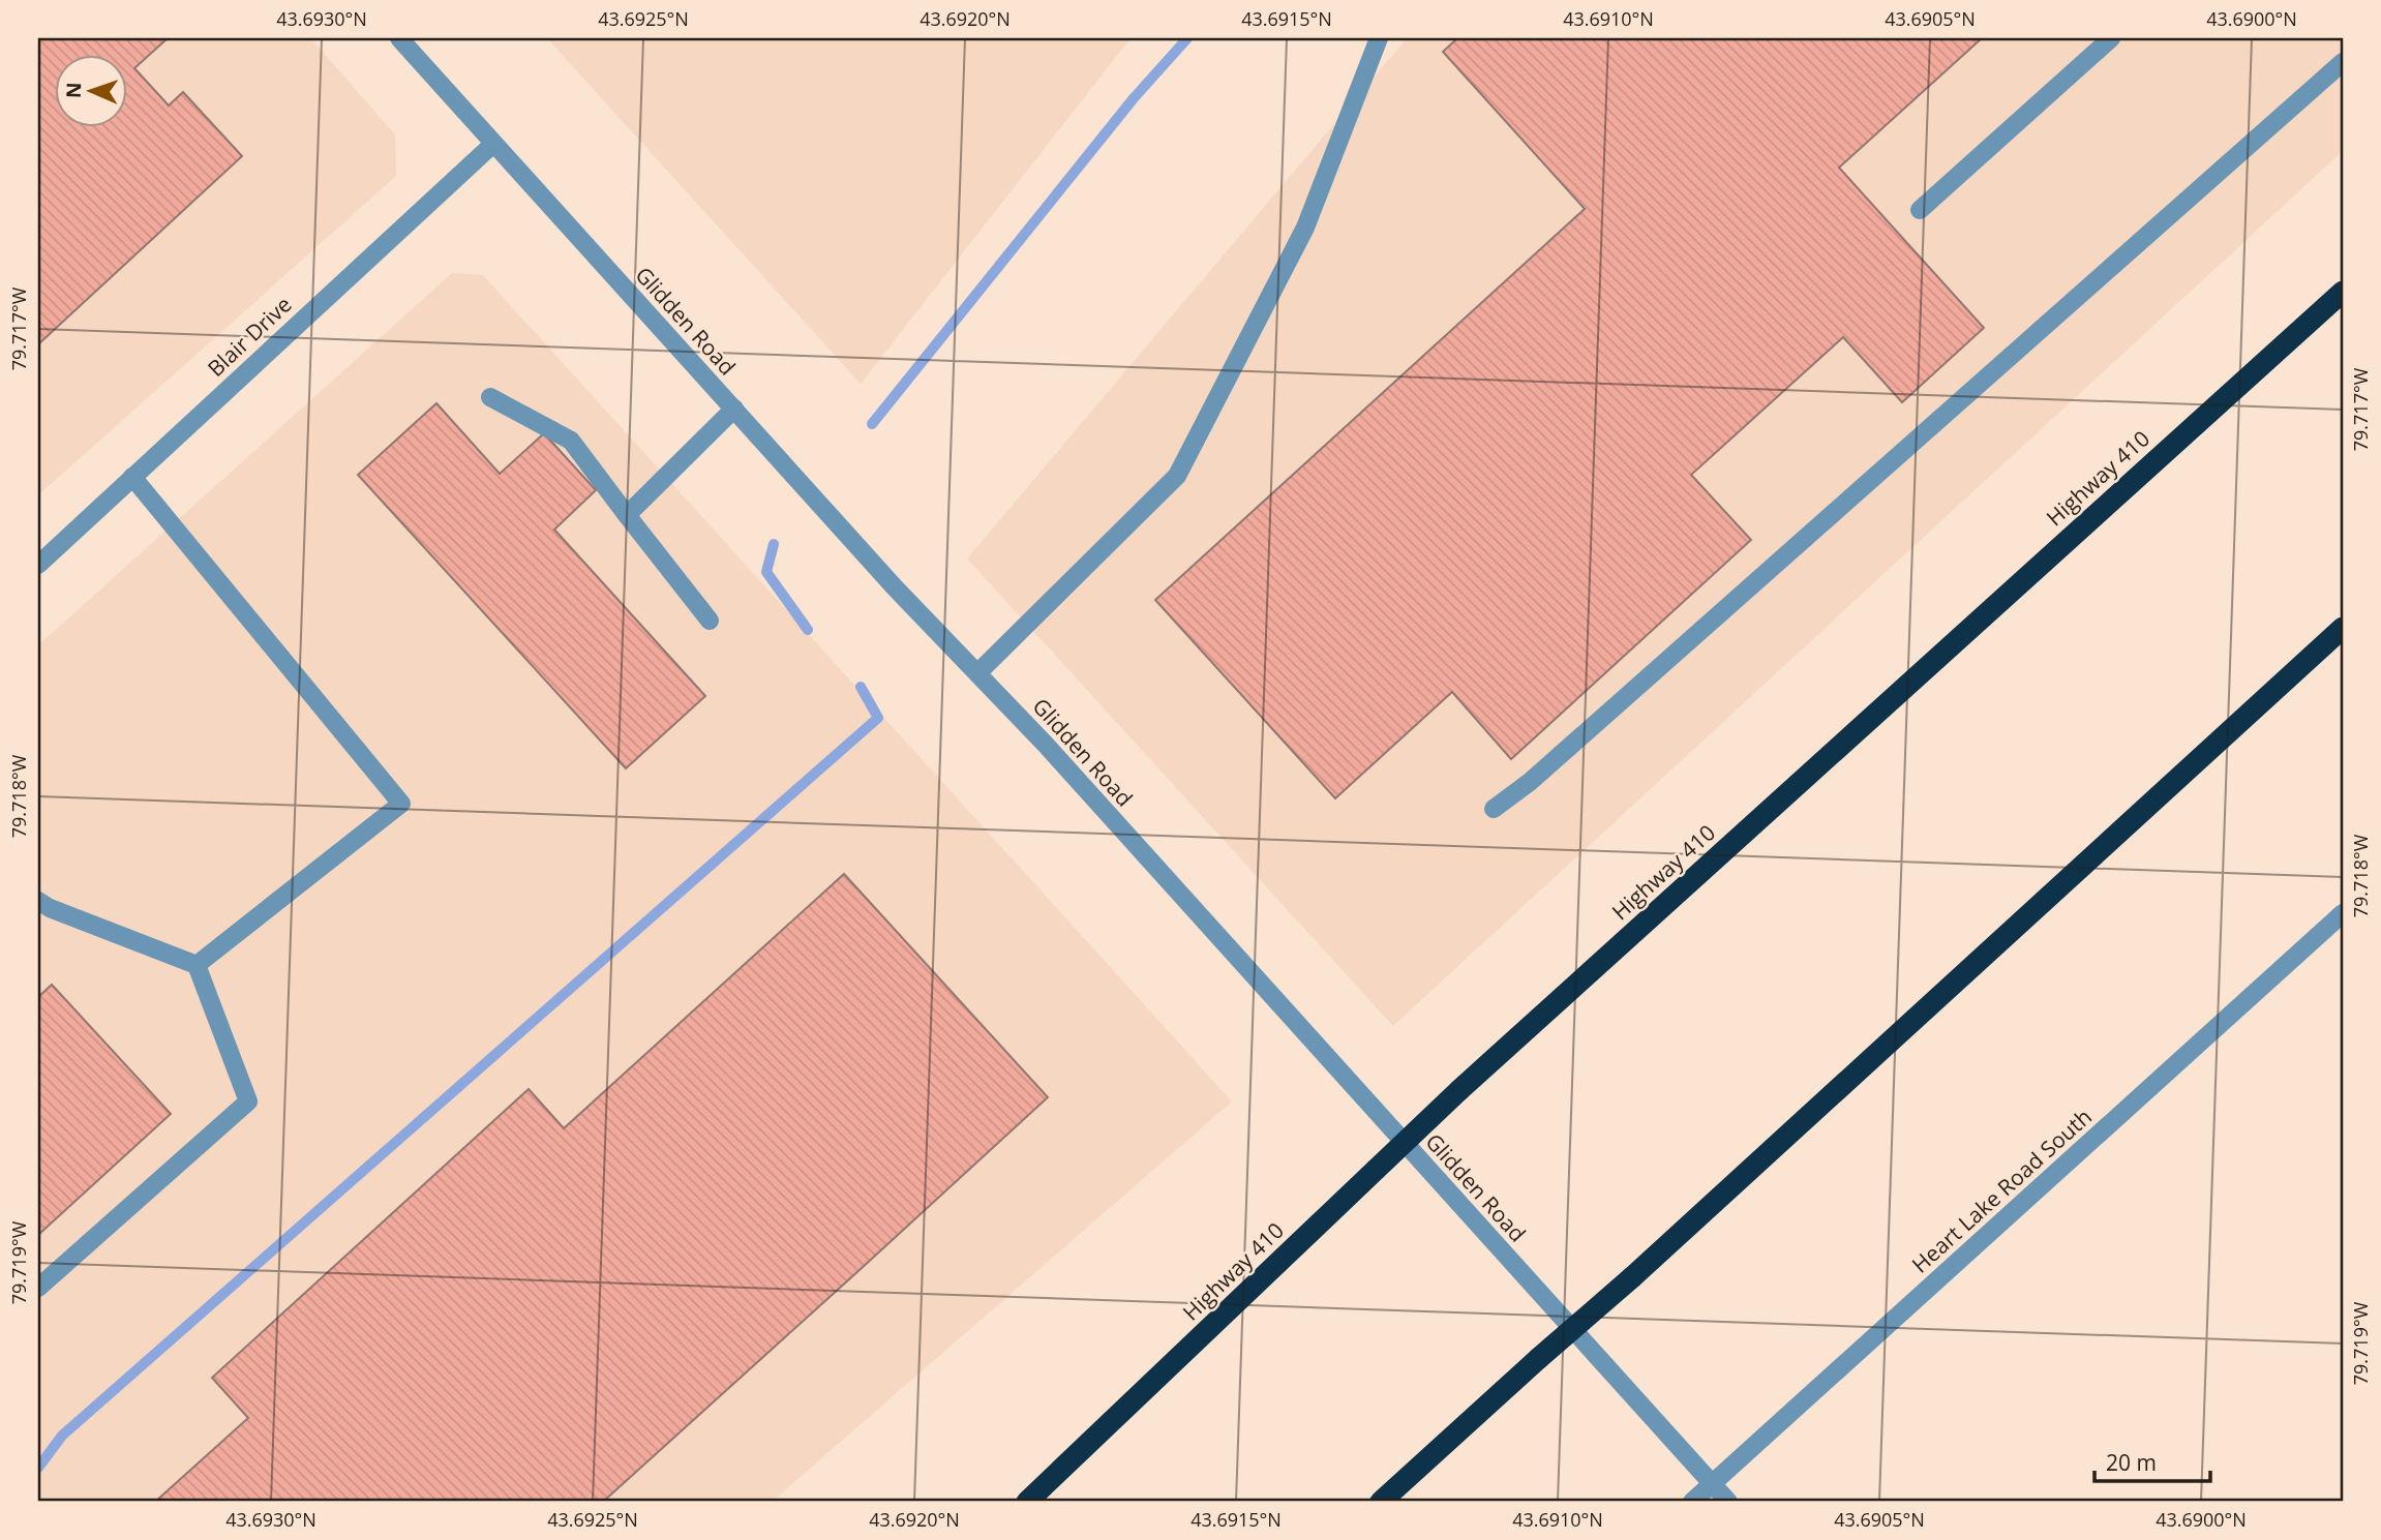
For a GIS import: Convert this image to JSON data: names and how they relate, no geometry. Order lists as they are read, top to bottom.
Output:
{
  "streets": {
    "highway": ["Highway 410"],
    "street": ["Glidden Road", "Blair Drive", "Heart Lake Road South"]
  },
  "crossings": [
    ["Glidden Road", "Blair Drive"],
    ["Glidden Road", "Heart Lake Road South"]
  ],
  "scale_bar": "20 m",
  "north": "left",
  "coordinates": [
    "43.6930°N",
    "43.6925°N",
    "43.6920°N",
    "43.6915°N",
    "43.6910°N",
    "43.6905°N",
    "43.6900°N",
    "79.717°W",
    "79.718°W",
    "79.719°W"
  ]
}
